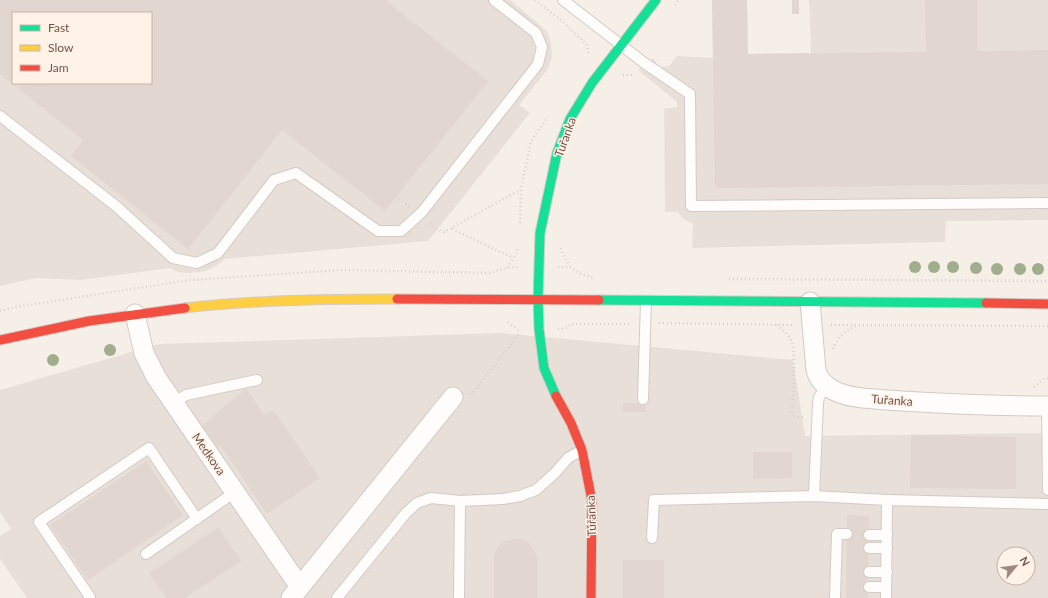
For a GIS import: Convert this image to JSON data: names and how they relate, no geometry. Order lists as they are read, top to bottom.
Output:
{
  "streets": {
    "street": ["Tuřanka", "Medkova"]
  },
  "legend": ["Fast", "Slow", "Jam"],
  "north": "top right"
}
